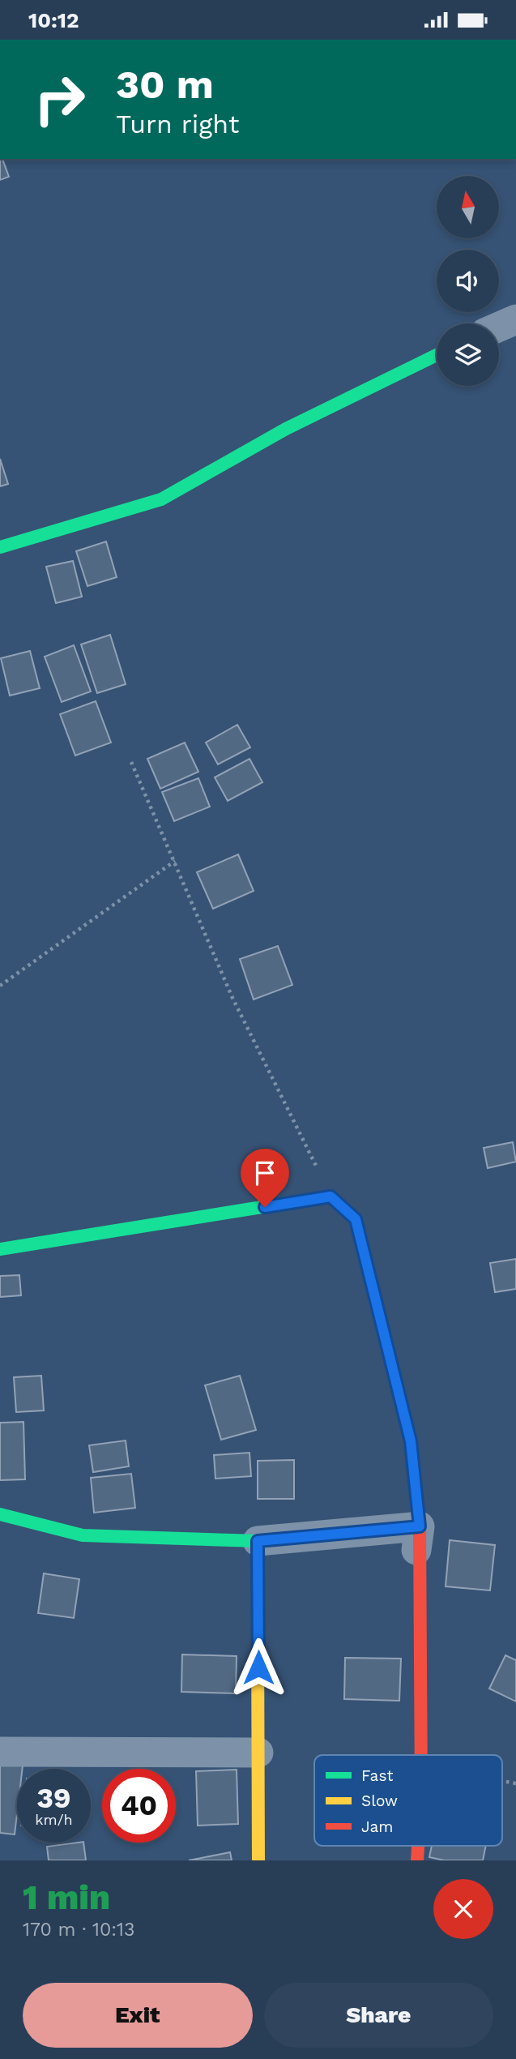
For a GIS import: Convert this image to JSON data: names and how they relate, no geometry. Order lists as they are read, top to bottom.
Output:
{
  "legend": ["Fast", "Slow", "Jam"],
  "north": "top",
  "page": {
    "status": "10:12",
    "turn": ["30 m", "Turn right"],
    "speed": "39 km/h",
    "limit": "40",
    "heading": ["1 min", "170 m · 10:13"],
    "buttons": ["Exit", "Share"]
  }
}
